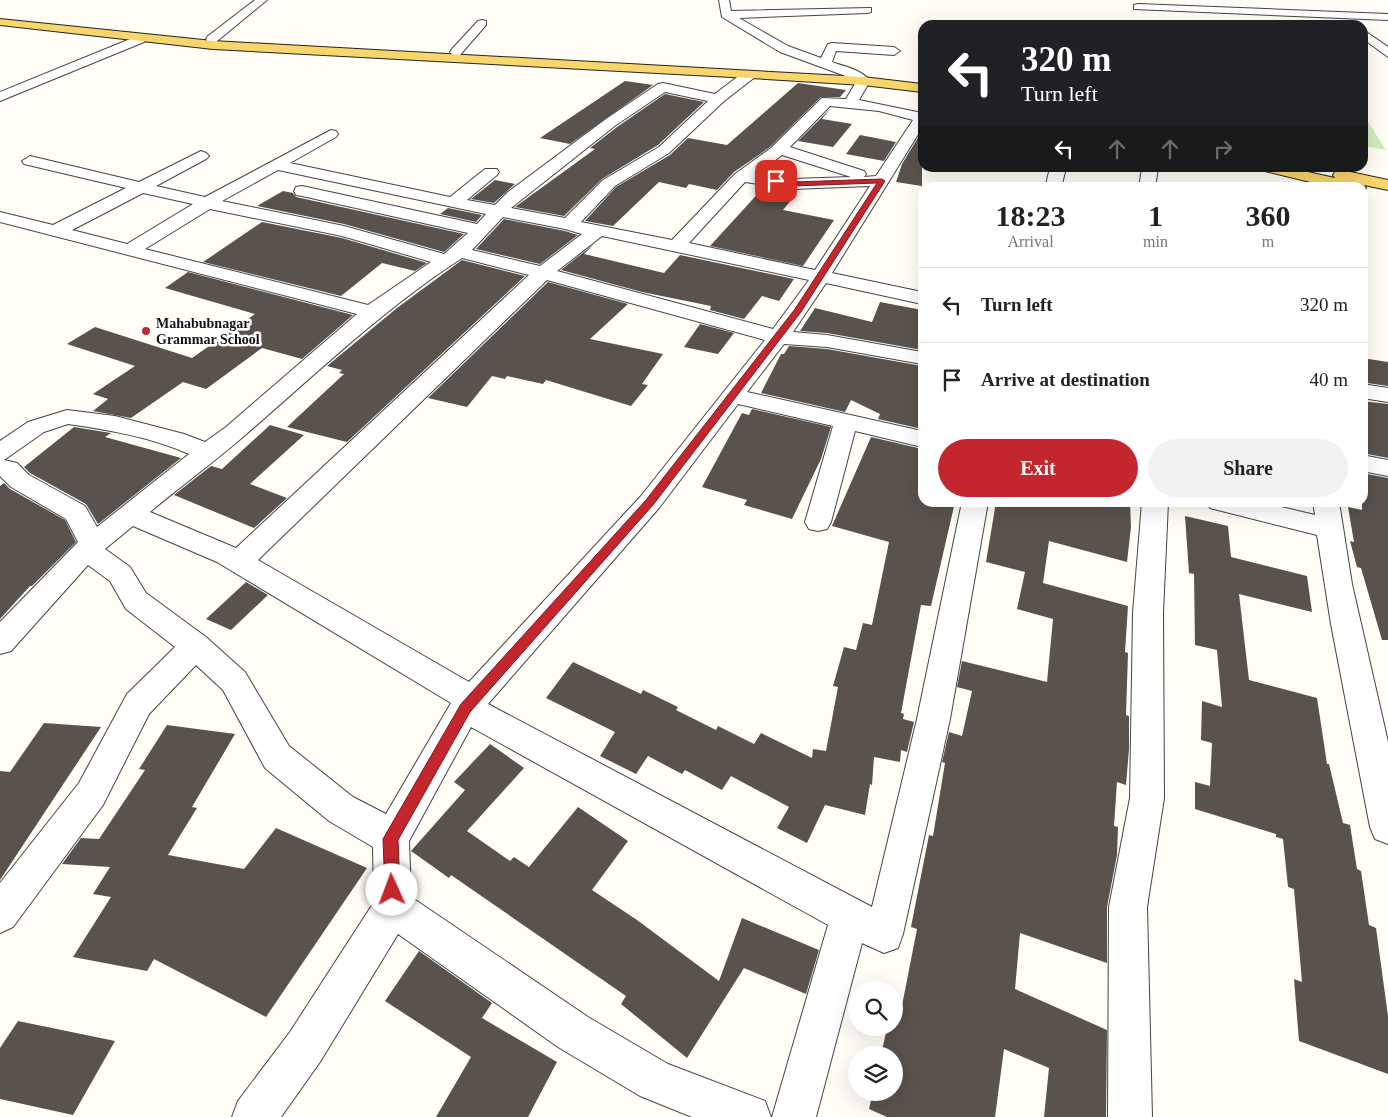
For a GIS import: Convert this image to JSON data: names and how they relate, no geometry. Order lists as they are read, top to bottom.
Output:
{
  "places": ["Mahabubnagar Grammar School"],
  "page": {
    "turn": ["320 m", "Turn left"],
    "eta": [
      "18:23",
      "Arrival",
      "1",
      "min",
      "360",
      "m"
    ],
    "list": [
      {
        "name": "Turn left",
        "value": "320 m"
      },
      {
        "name": "Arrive at destination",
        "value": "40 m"
      }
    ],
    "buttons": ["Exit", "Share"]
  }
}
